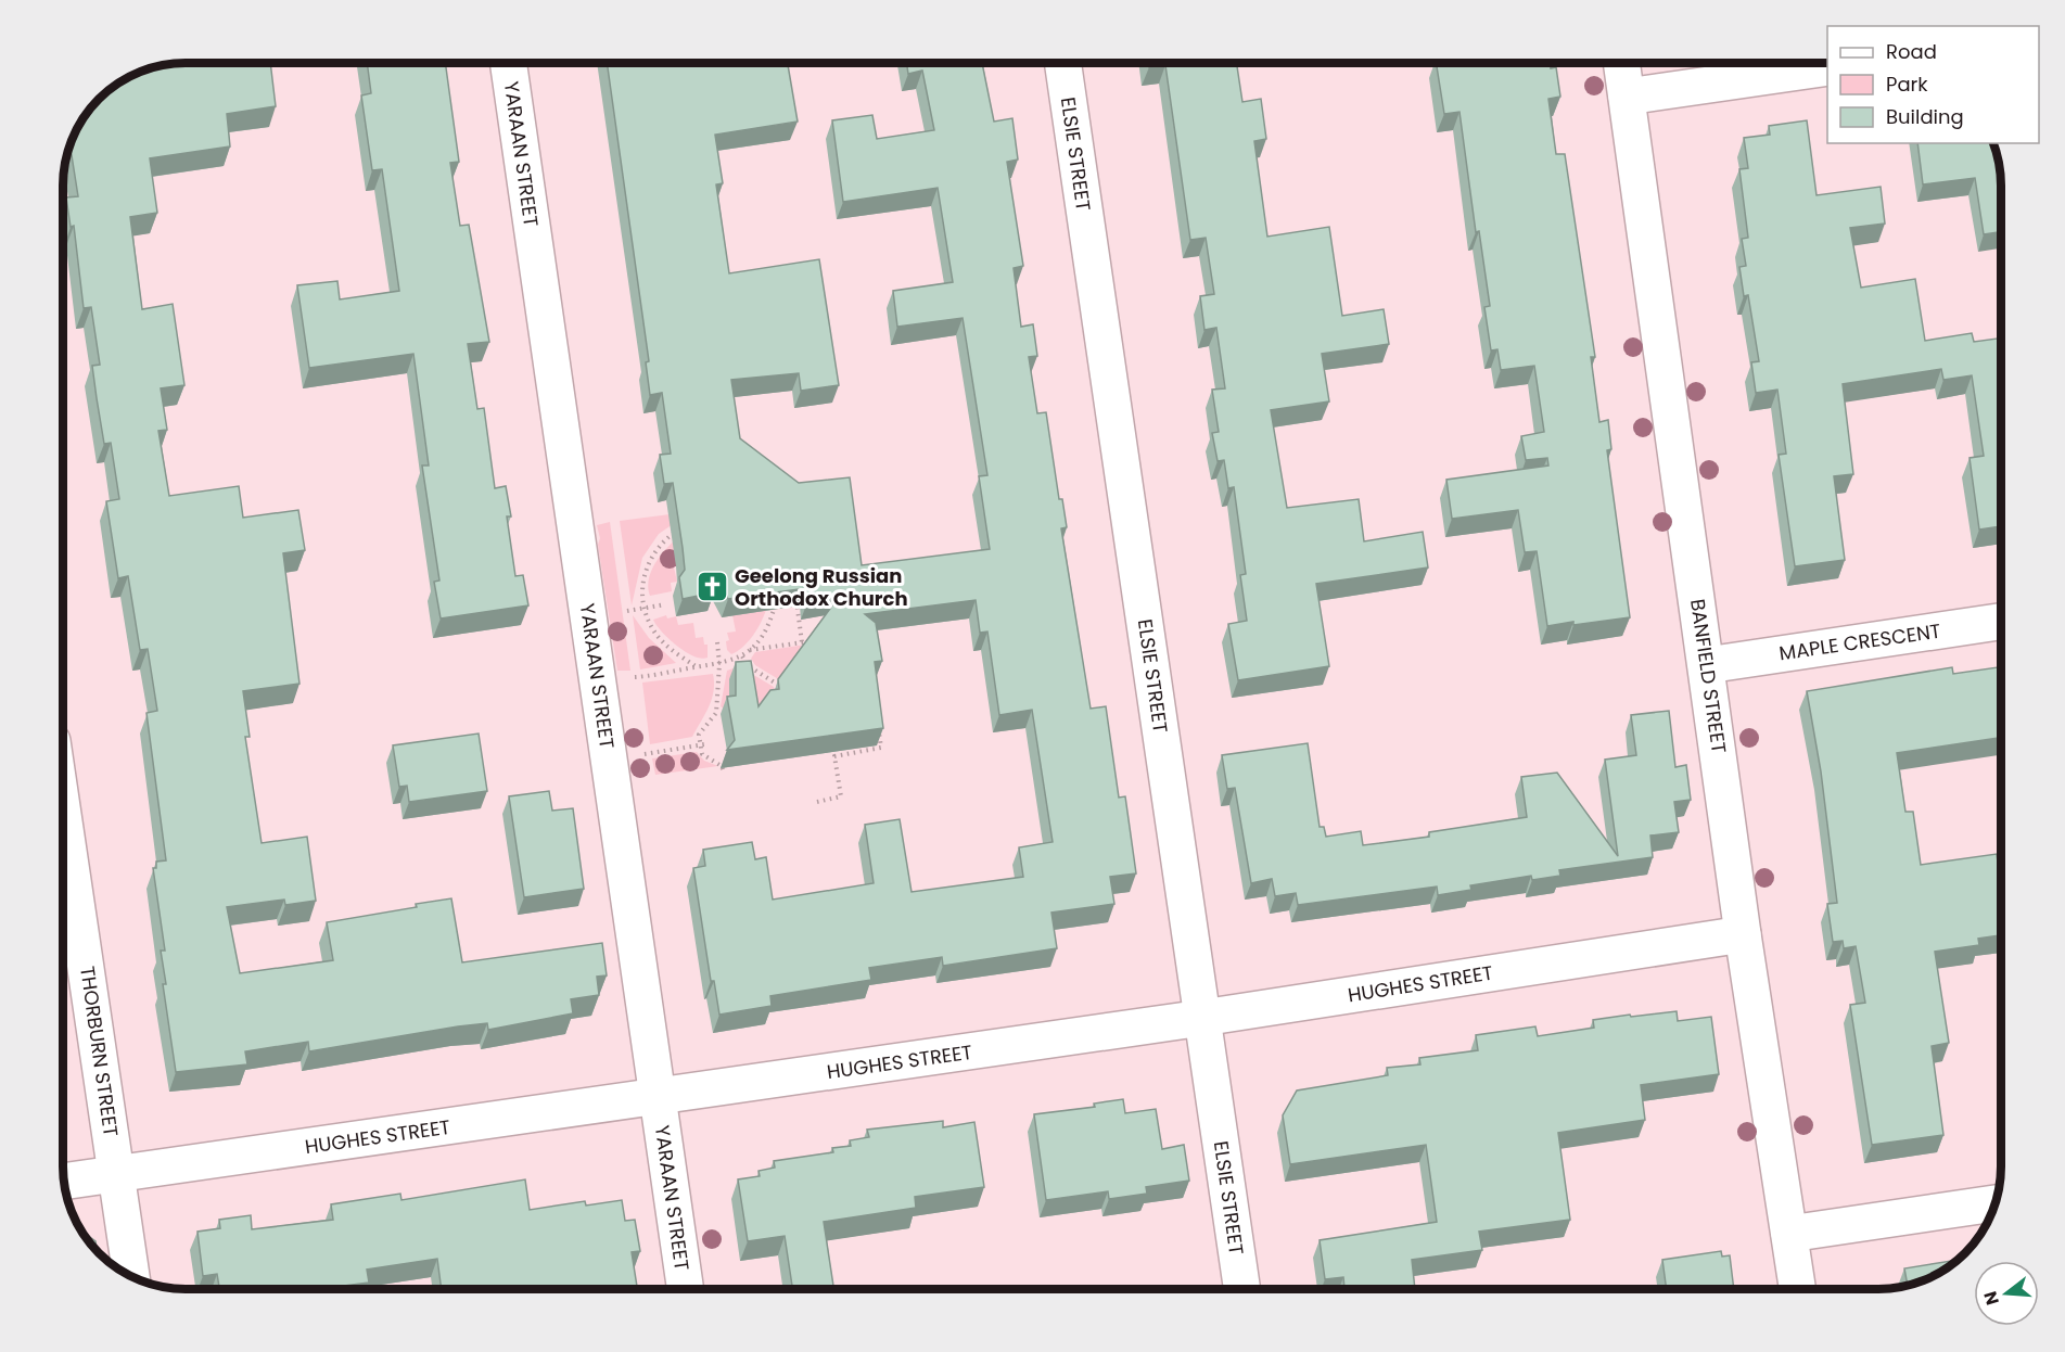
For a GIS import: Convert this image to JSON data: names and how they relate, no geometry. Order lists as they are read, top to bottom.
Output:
{
  "streets": {
    "street": [
      "YARAAN STREET",
      "ELSIE STREET",
      "MAPLE CRESCENT",
      "BANFIELD STREET",
      "HUGHES STREET",
      "THORBURN STREET"
    ]
  },
  "crossings": [
    ["YARAAN STREET", "HUGHES STREET"],
    ["ELSIE STREET", "HUGHES STREET"],
    ["MAPLE CRESCENT", "BANFIELD STREET"],
    ["BANFIELD STREET", "HUGHES STREET"],
    ["HUGHES STREET", "THORBURN STREET"]
  ],
  "places": {
    "church": ["Geelong Russian Orthodox Church"]
  },
  "legend": ["Road", "Park", "Building"],
  "north": "left"
}
